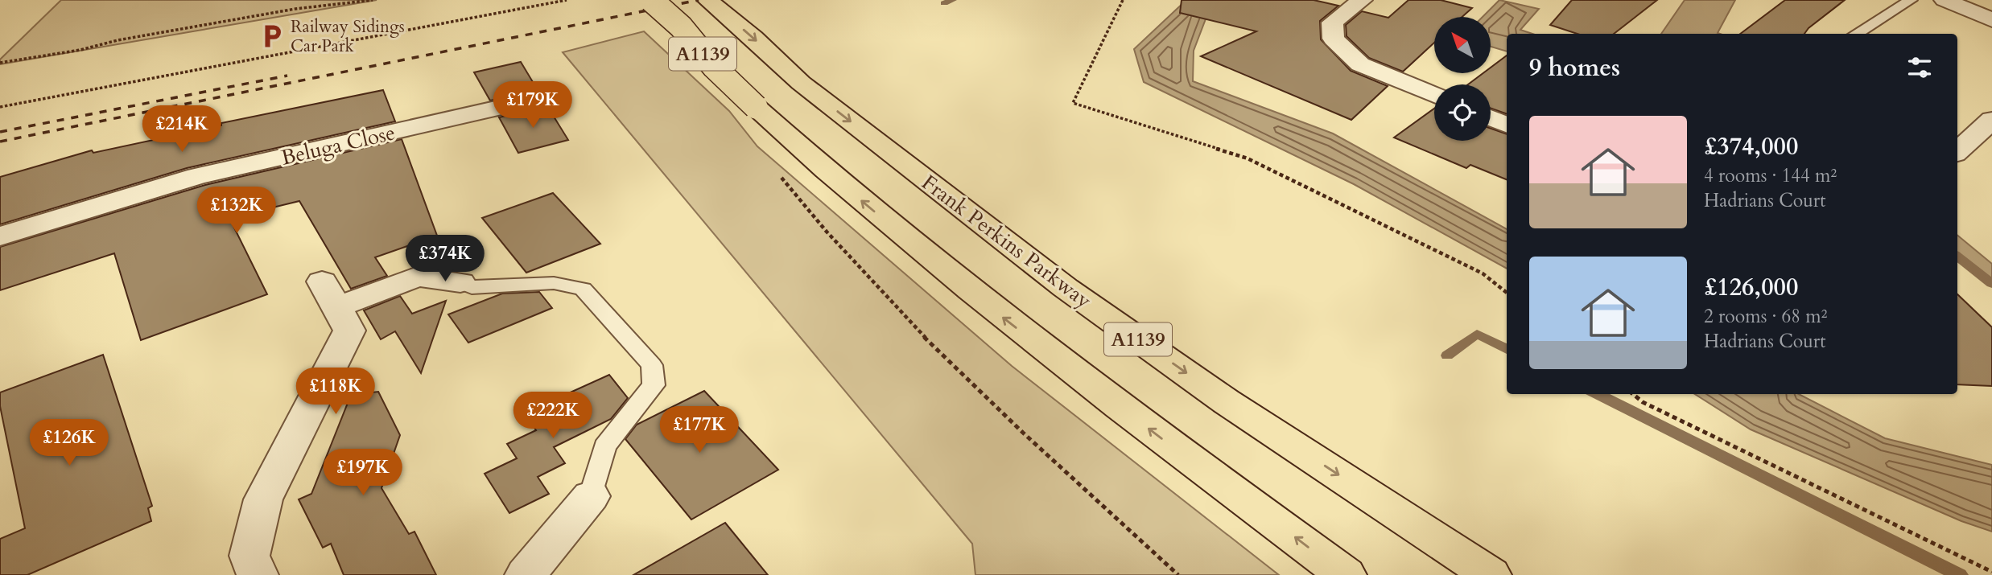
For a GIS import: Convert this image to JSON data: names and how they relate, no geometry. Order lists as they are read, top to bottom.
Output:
{
  "streets": {
    "highway": ["A1139", "Frank Perkins Parkway"],
    "street": ["Beluga Close"]
  },
  "places": {
    "parking": ["Railway Sidings Car Park"]
  },
  "north": "top left",
  "page": {
    "heading": "9 homes",
    "price": [
      "£179K",
      "£214K",
      "£132K",
      "£374K",
      "£118K",
      "£222K",
      "£177K",
      "£126K",
      "£197K"
    ],
    "list": [
      {
        "name": "£374,000",
        "note": "4 rooms · 144 m² · Hadrians Court"
      },
      {
        "name": "£126,000",
        "note": "2 rooms · 68 m² · Hadrians Court"
      }
    ]
  }
}
